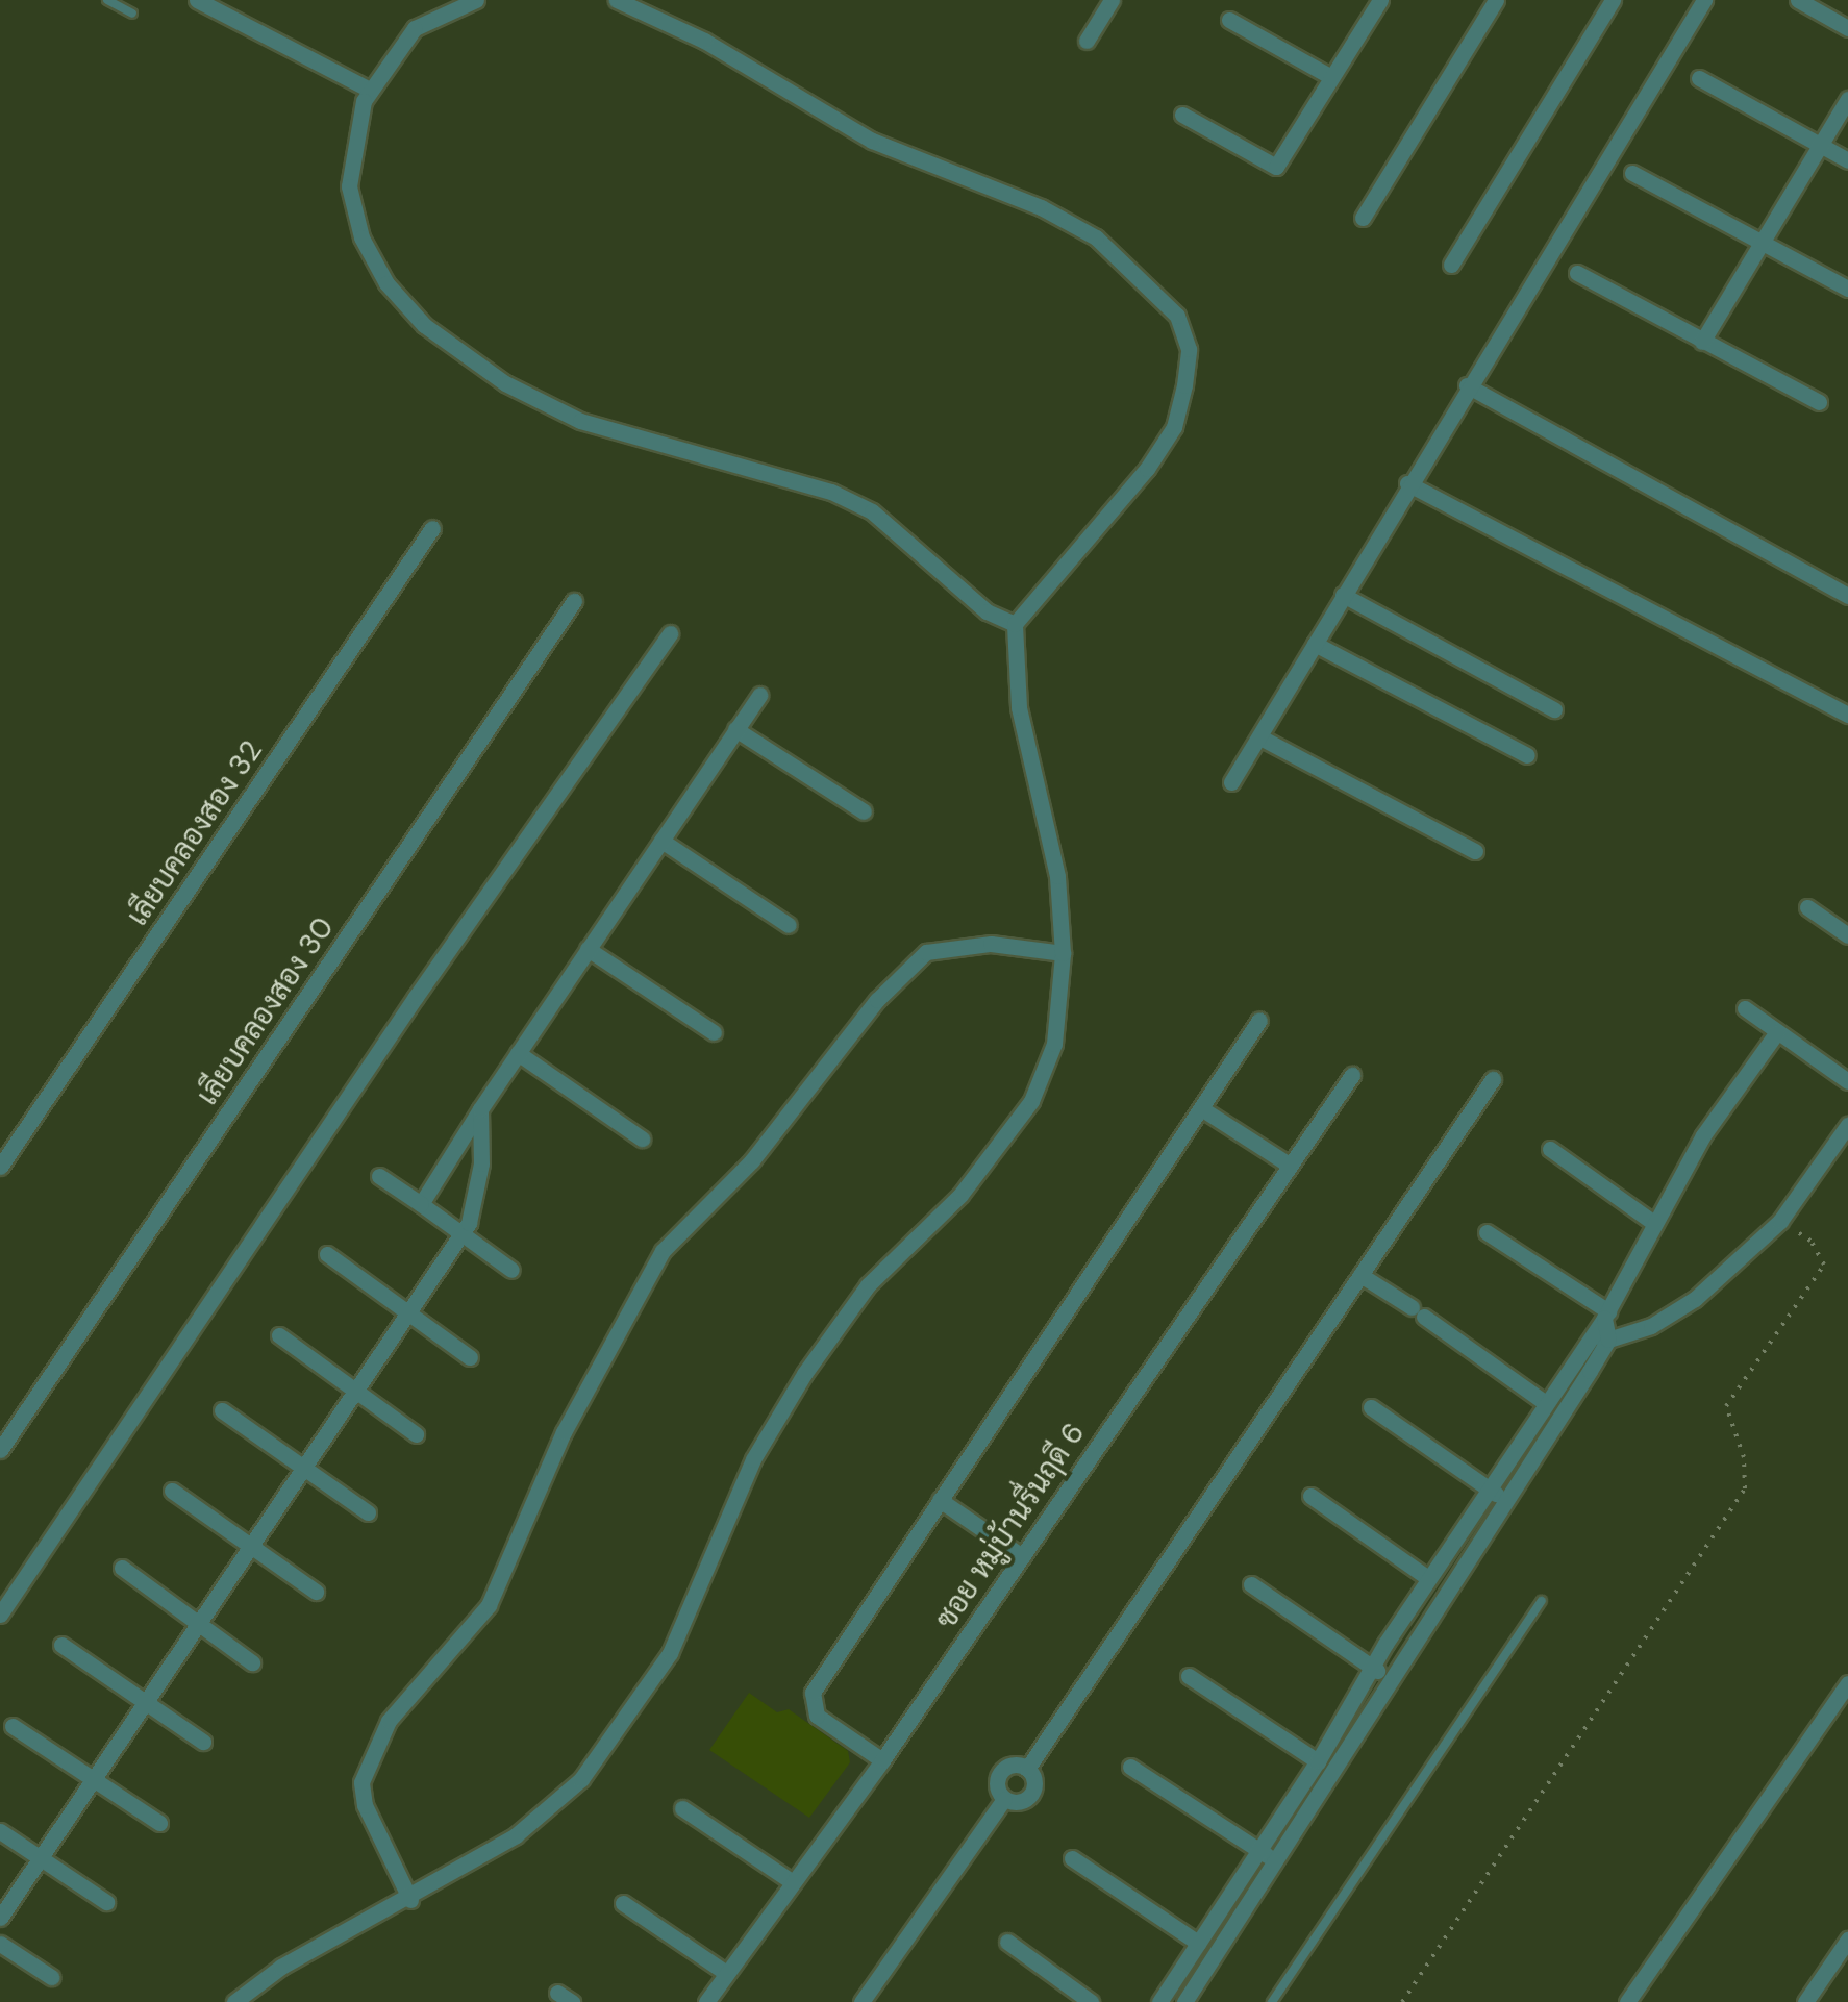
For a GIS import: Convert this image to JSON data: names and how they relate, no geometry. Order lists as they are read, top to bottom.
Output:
{
  "streets": {
    "street": ["เลียบคลองสอง 32", "เลียบคลองสอง 30", "ซอย หมู่บ้านรื่นฤดี 6"]
  }
}
